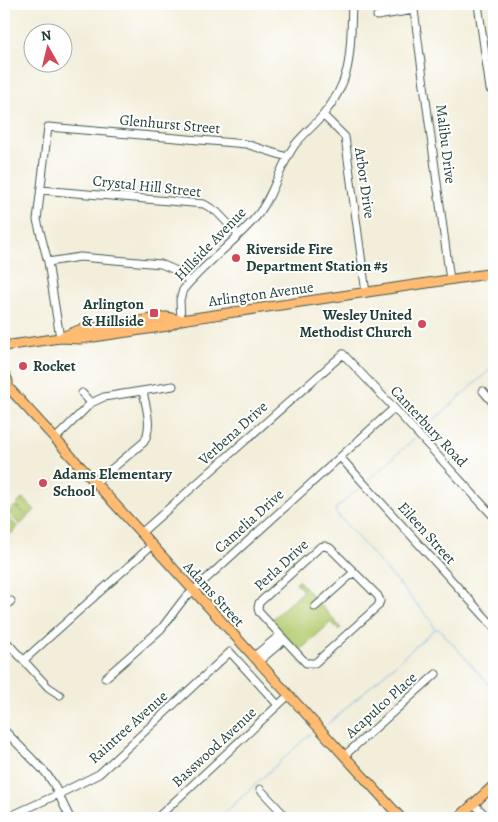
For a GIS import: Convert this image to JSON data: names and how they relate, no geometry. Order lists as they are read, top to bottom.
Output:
{
  "streets": {
    "main road": ["Arlington Avenue", "Adams Street"],
    "street": [
      "Glenhurst Street",
      "Malibu Drive",
      "Arbor Drive",
      "Crystal Hill Street",
      "Hillside Avenue",
      "Canterbury Road",
      "Verbena Drive",
      "Camelia Drive",
      "Eileen Street",
      "Perla Drive",
      "Acapulco Place",
      "Raintree Avenue",
      "Basswood Avenue"
    ]
  },
  "crossings": [
    ["Glenhurst Street", "Crystal Hill Street"],
    ["Glenhurst Street", "Hillside Avenue"],
    ["Malibu Drive", "Arlington Avenue"],
    ["Arbor Drive", "Hillside Avenue"],
    ["Arbor Drive", "Arlington Avenue"],
    ["Crystal Hill Street", "Hillside Avenue"],
    ["Hillside Avenue", "Arlington Avenue"],
    ["Canterbury Road", "Verbena Drive"],
    ["Canterbury Road", "Camelia Drive"],
    ["Verbena Drive", "Adams Street"],
    ["Camelia Drive", "Eileen Street"],
    ["Camelia Drive", "Adams Street"],
    ["Adams Street", "Acapulco Place"],
    ["Adams Street", "Basswood Avenue"],
    ["Raintree Avenue", "Basswood Avenue"]
  ],
  "places": {
    "other": [
      "Riverside Fire Department Station #5",
      "Wesley United Methodist Church",
      "Rocket",
      "Adams Elementary School"
    ],
    "transit": ["Arlington & Hillside"]
  },
  "north": "top"
}
